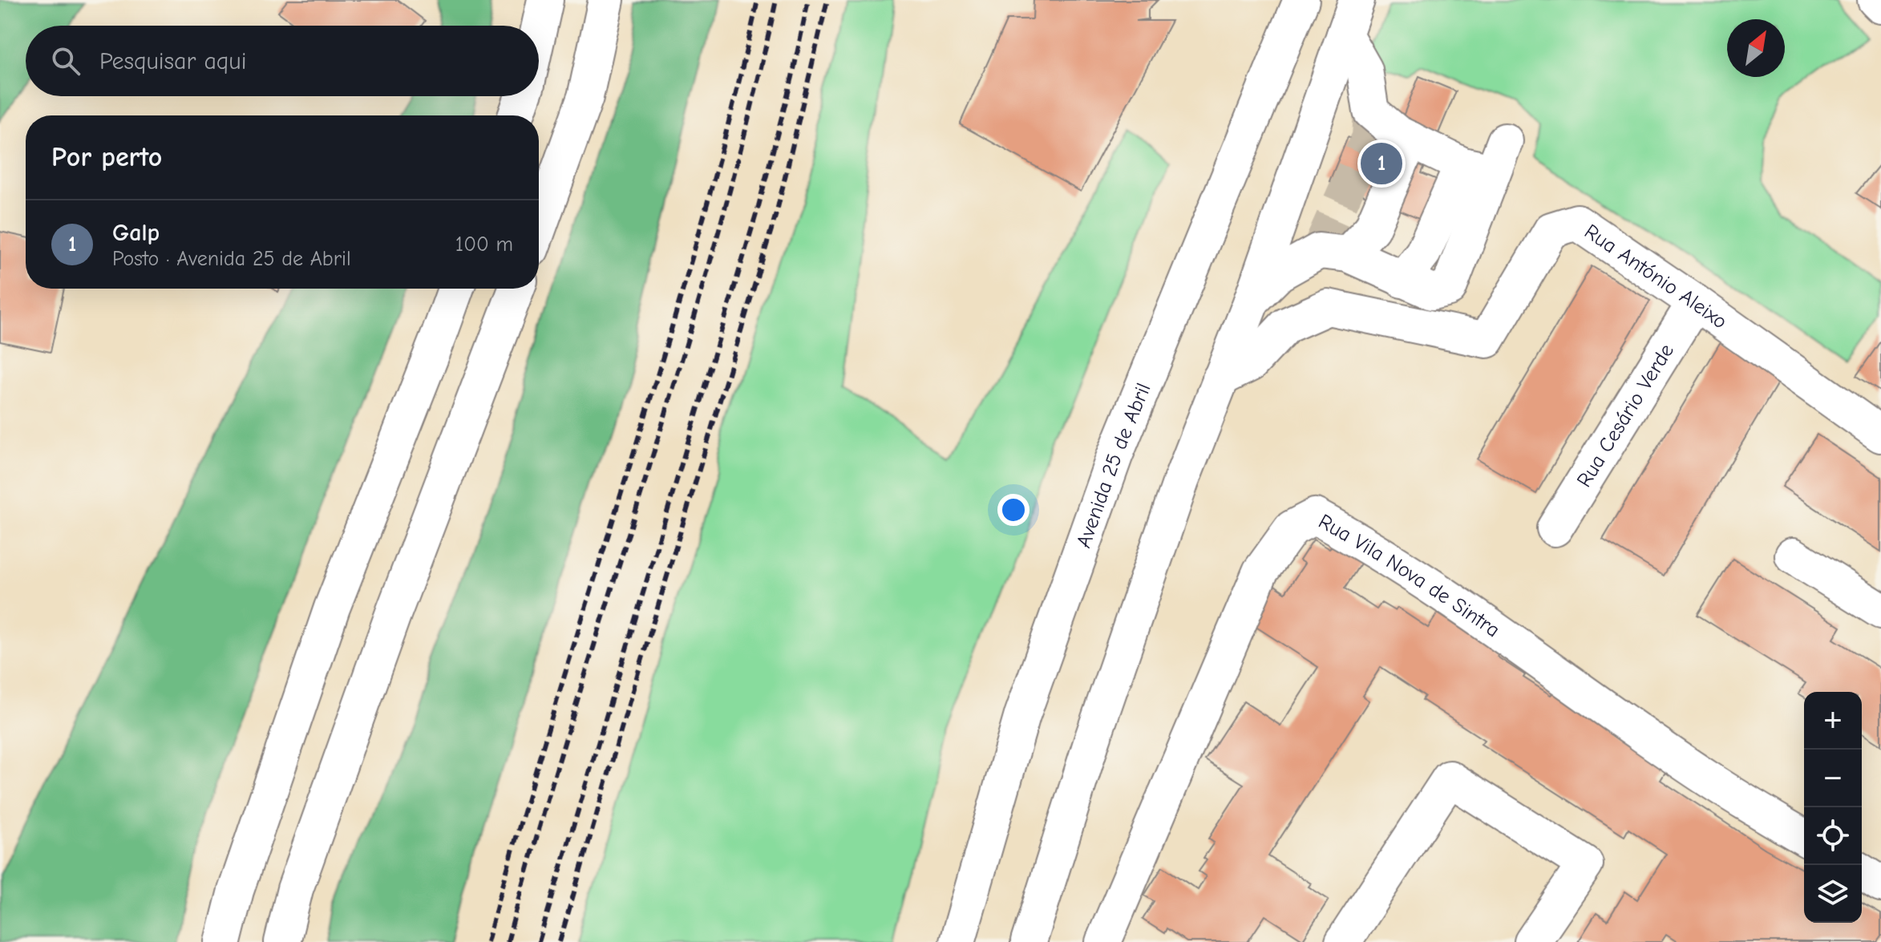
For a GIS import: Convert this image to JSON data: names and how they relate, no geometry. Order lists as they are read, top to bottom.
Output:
{
  "streets": {
    "main road": [
      "Rua António Aleixo",
      "Rua Cesário Verde",
      "Avenida 25 de Abril",
      "Rua Vila Nova de Sintra"
    ]
  },
  "crossings": [
    ["Rua António Aleixo", "Rua Cesário Verde"]
  ],
  "north": "top right",
  "page": {
    "search": "Pesquisar aqui",
    "heading": "Por perto",
    "pins": "1",
    "list": [
      {
        "mark": "1",
        "name": "Galp",
        "note": "Posto · Avenida 25 de Abril",
        "value": "100 m"
      }
    ],
    "map_buttons": ["+", "−"]
  }
}
